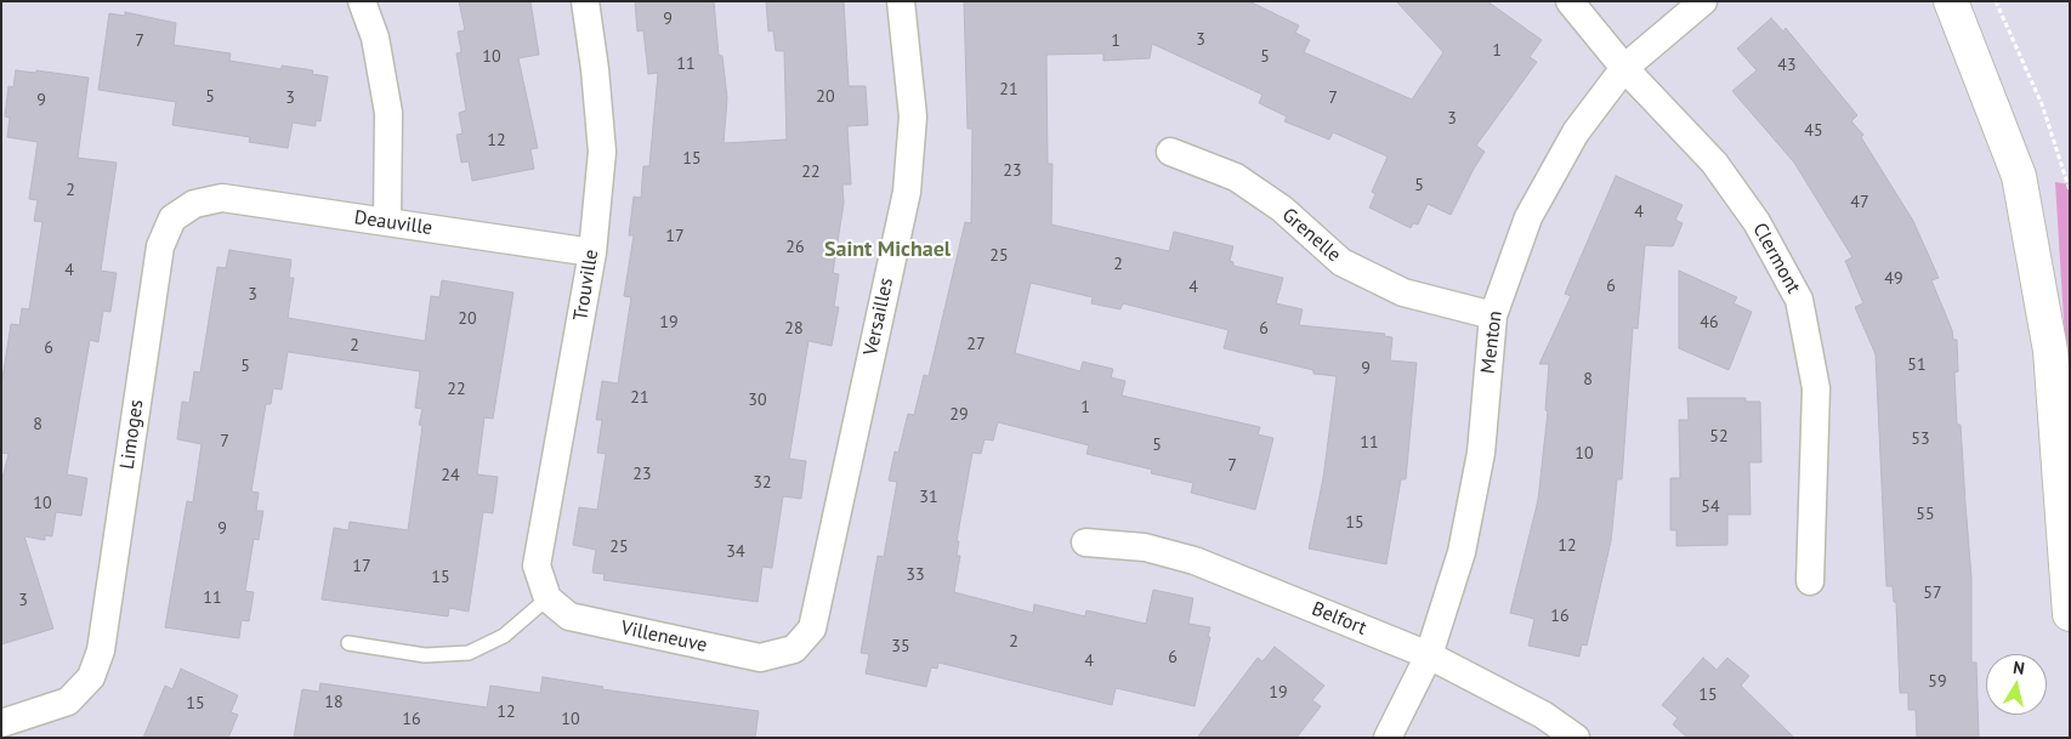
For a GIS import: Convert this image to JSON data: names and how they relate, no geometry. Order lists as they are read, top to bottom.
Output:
{
  "streets": {
    "street": [
      "Deauville",
      "Grenelle",
      "Clermont",
      "Trouville",
      "Versailles",
      "Menton",
      "Limoges",
      "Belfort",
      "Villeneuve"
    ]
  },
  "crossings": [
    ["Deauville", "Trouville"],
    ["Deauville", "Limoges"],
    ["Grenelle", "Menton"],
    ["Clermont", "Menton"],
    ["Trouville", "Villeneuve"],
    ["Versailles", "Villeneuve"],
    ["Menton", "Belfort"]
  ],
  "districts": ["Saint Michael"],
  "house_numbers": [
    "9",
    "3",
    "7",
    "1",
    "1",
    "10",
    "5",
    "11",
    "43",
    "21",
    "5",
    "20",
    "3",
    "7",
    "9",
    "3",
    "45",
    "12",
    "15",
    "23",
    "22",
    "5",
    "2",
    "47",
    "4",
    "17",
    "26",
    "25",
    "2",
    "4",
    "49",
    "6",
    "4",
    "3",
    "20",
    "19",
    "46",
    "28",
    "6",
    "27",
    "2",
    "6",
    "51",
    "5",
    "9",
    "8",
    "22",
    "21",
    "30",
    "1",
    "29",
    "8",
    "52",
    "53",
    "7",
    "11",
    "5",
    "10",
    "7",
    "23",
    "24",
    "32",
    "31",
    "10",
    "54",
    "55",
    "15",
    "9",
    "12",
    "25",
    "34",
    "17",
    "33",
    "15",
    "57",
    "11",
    "3",
    "16",
    "2",
    "35",
    "6",
    "4",
    "59",
    "19",
    "15",
    "18",
    "15",
    "12",
    "16",
    "10"
  ],
  "north": "top"
}
